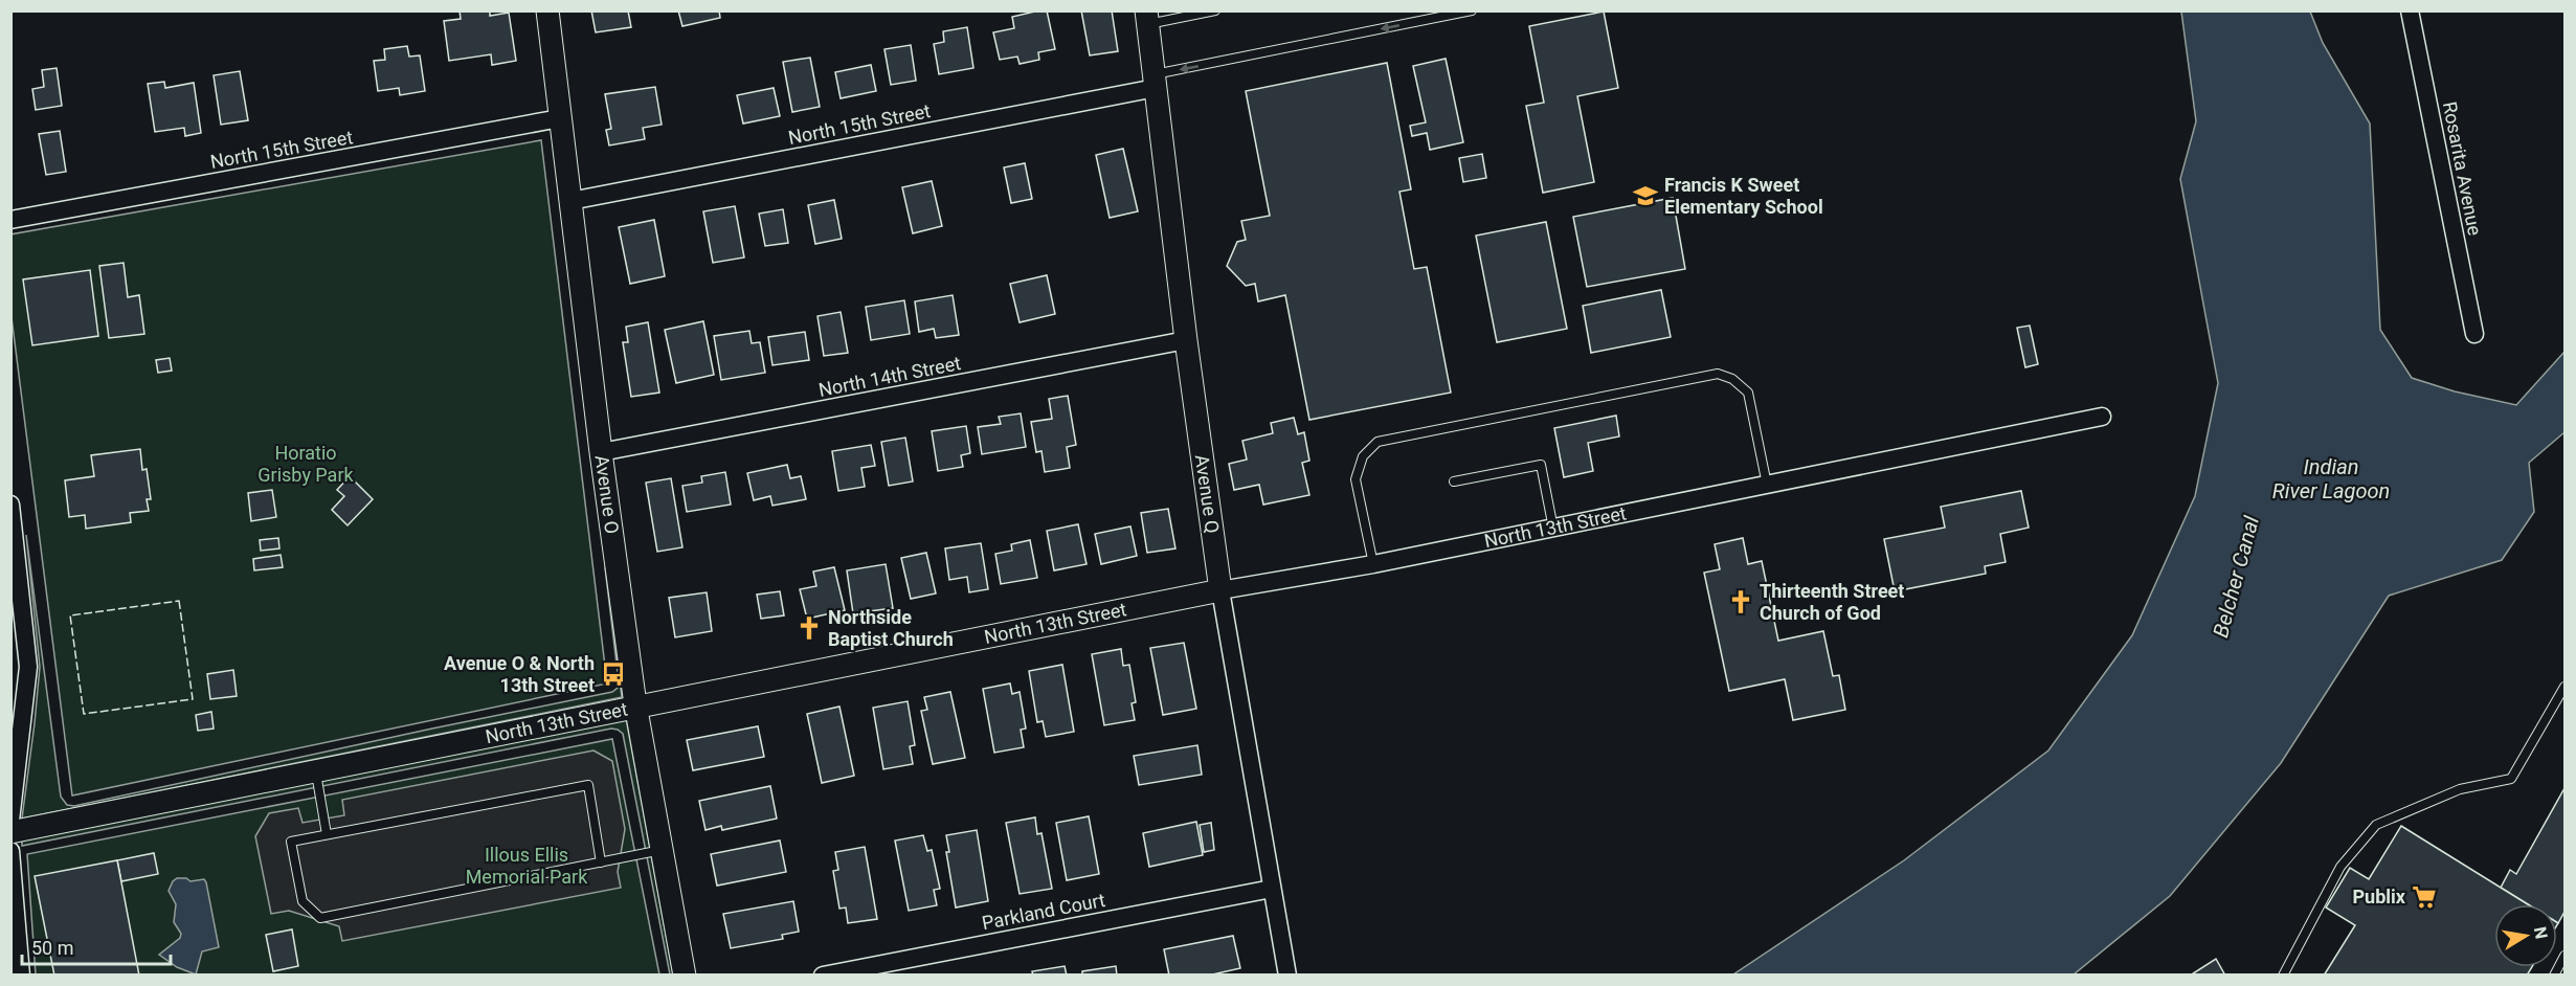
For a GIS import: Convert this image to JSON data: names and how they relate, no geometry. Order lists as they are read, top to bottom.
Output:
{
  "streets": {
    "street": [
      "North 15th Street",
      "Rosarita Avenue",
      "North 14th Street",
      "Avenue O",
      "Avenue Q",
      "North 13th Street",
      "Parkland Court"
    ]
  },
  "crossings": [
    ["North 15th Street", "Avenue O"],
    ["North 15th Street", "Avenue Q"],
    ["North 14th Street", "Avenue O"],
    ["North 14th Street", "Avenue Q"],
    ["Avenue O", "North 13th Street"],
    ["Avenue Q", "North 13th Street"],
    ["Avenue Q", "Parkland Court"]
  ],
  "water": ["Indian River Lagoon", "Belcher Canal"],
  "parks": ["Horatio Grisby Park", "Illous Ellis Memorial Park"],
  "places": {
    "school or university": ["Francis K Sweet Elementary School"],
    "church": ["Thirteenth Street Church of God", "Northside Baptist Church"],
    "bus stop": ["Avenue O & North 13th Street"],
    "supermarket": ["Publix"]
  },
  "scale_bar": "50 m",
  "north": "right"
}
